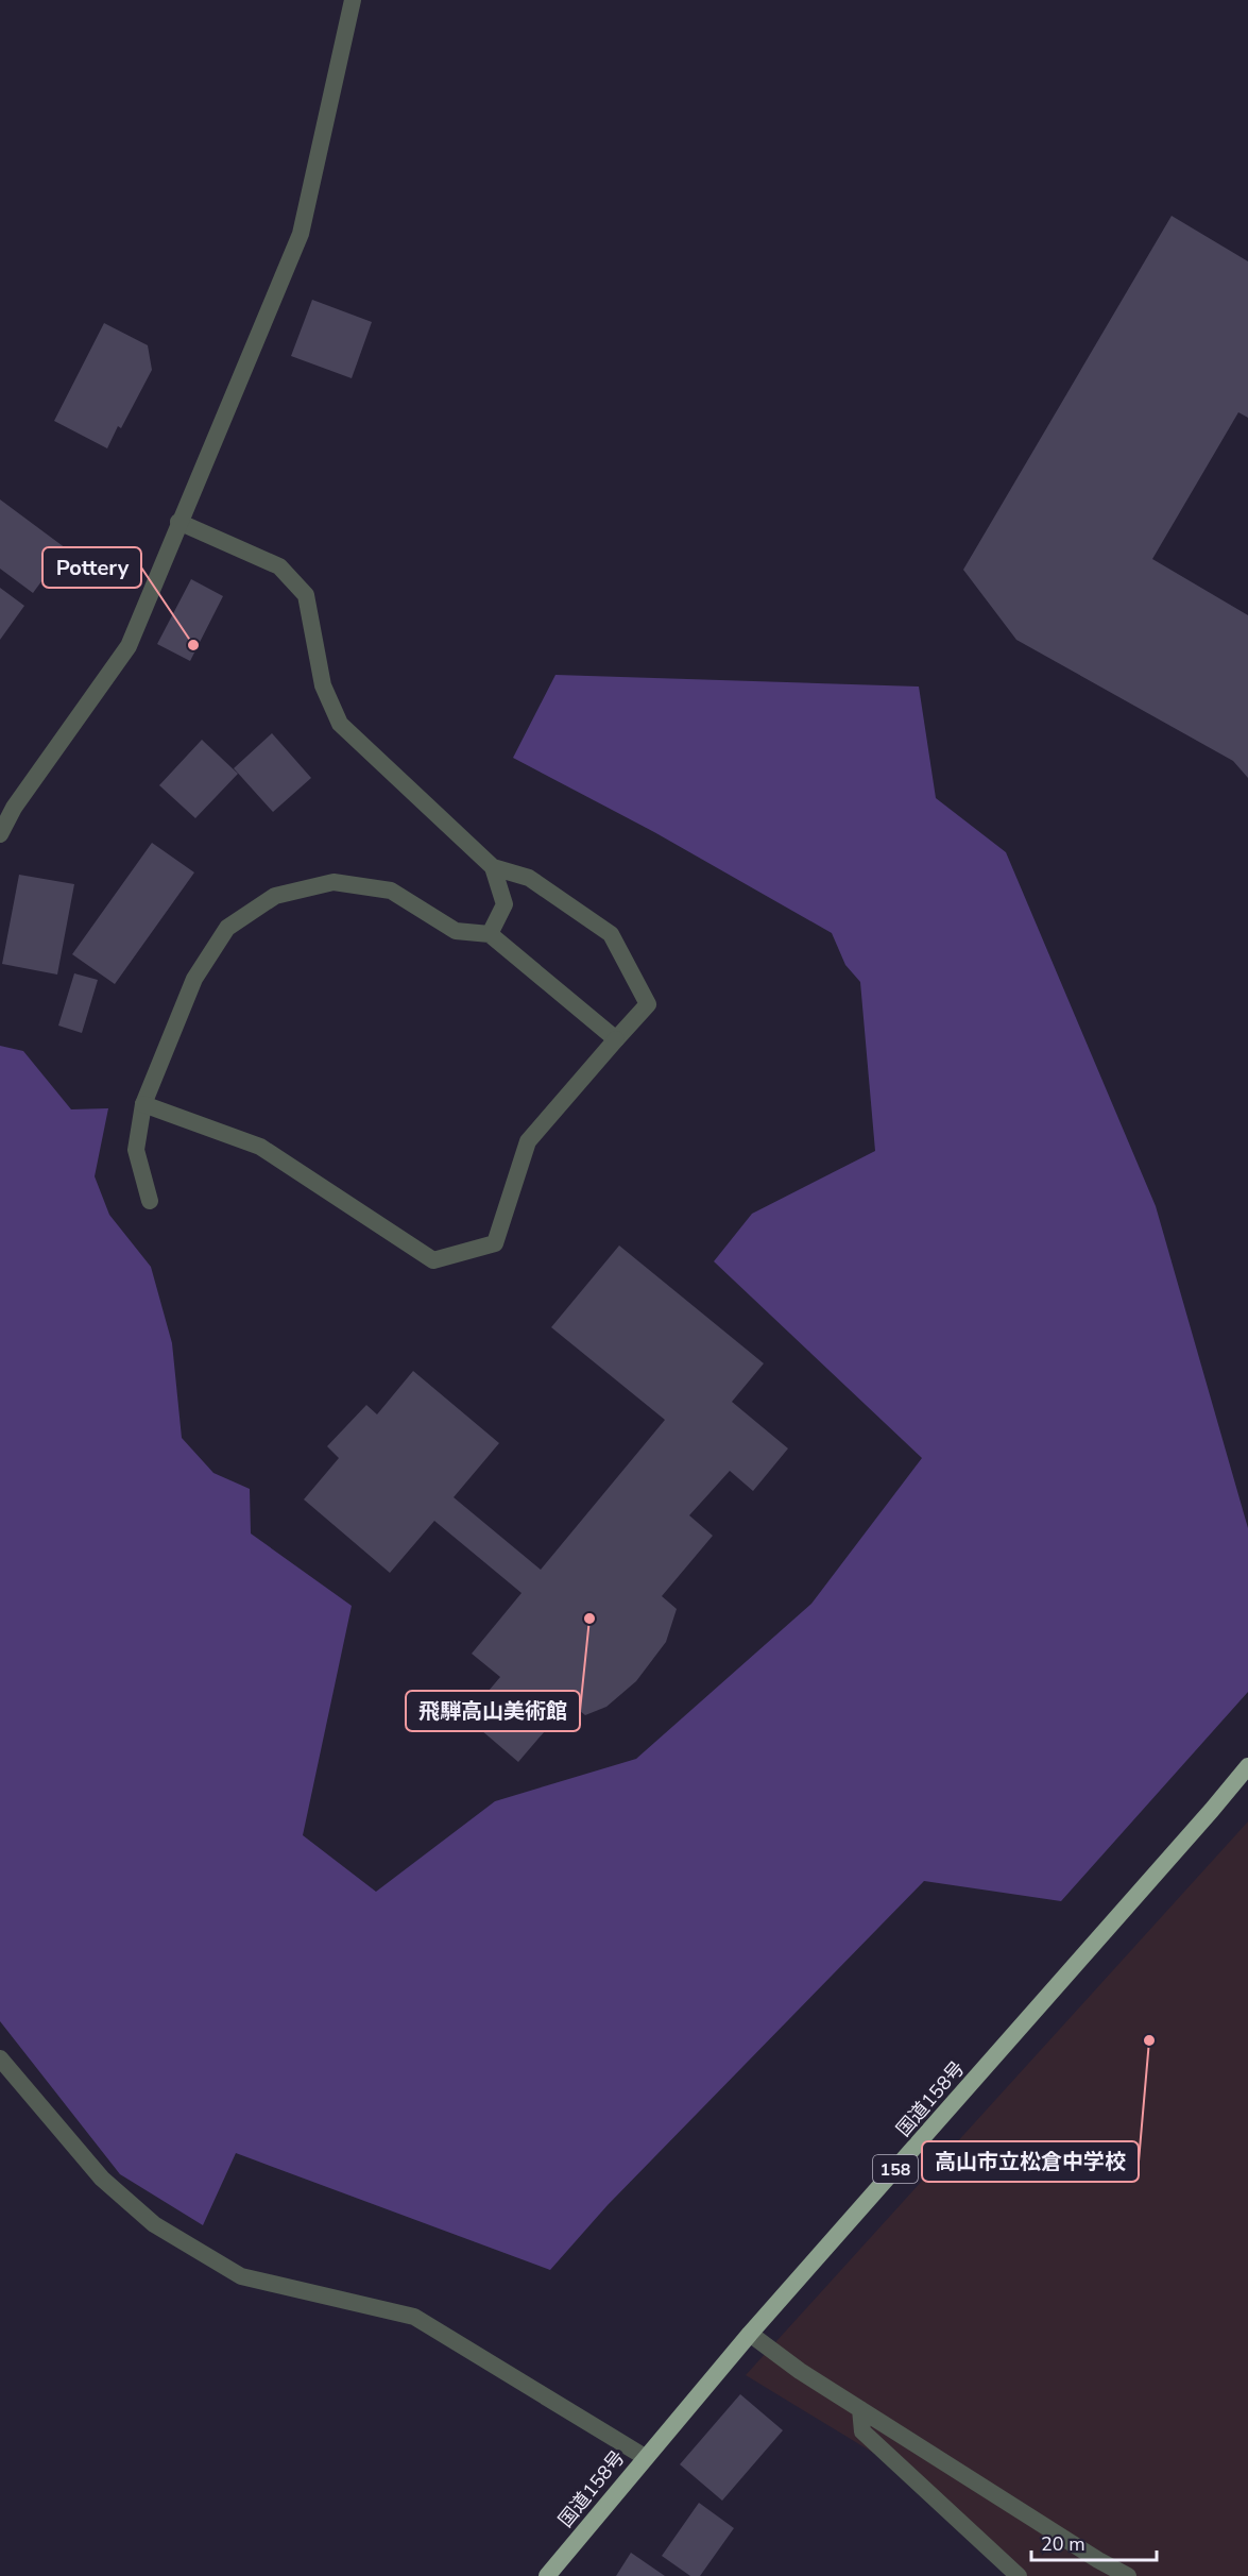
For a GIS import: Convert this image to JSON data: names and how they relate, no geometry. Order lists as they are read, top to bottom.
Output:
{
  "streets": {
    "highway": ["国道158号", "158"]
  },
  "places": ["Pottery", "飛騨高山美術館", "高山市立松倉中学校"],
  "scale_bar": "20 m"
}
